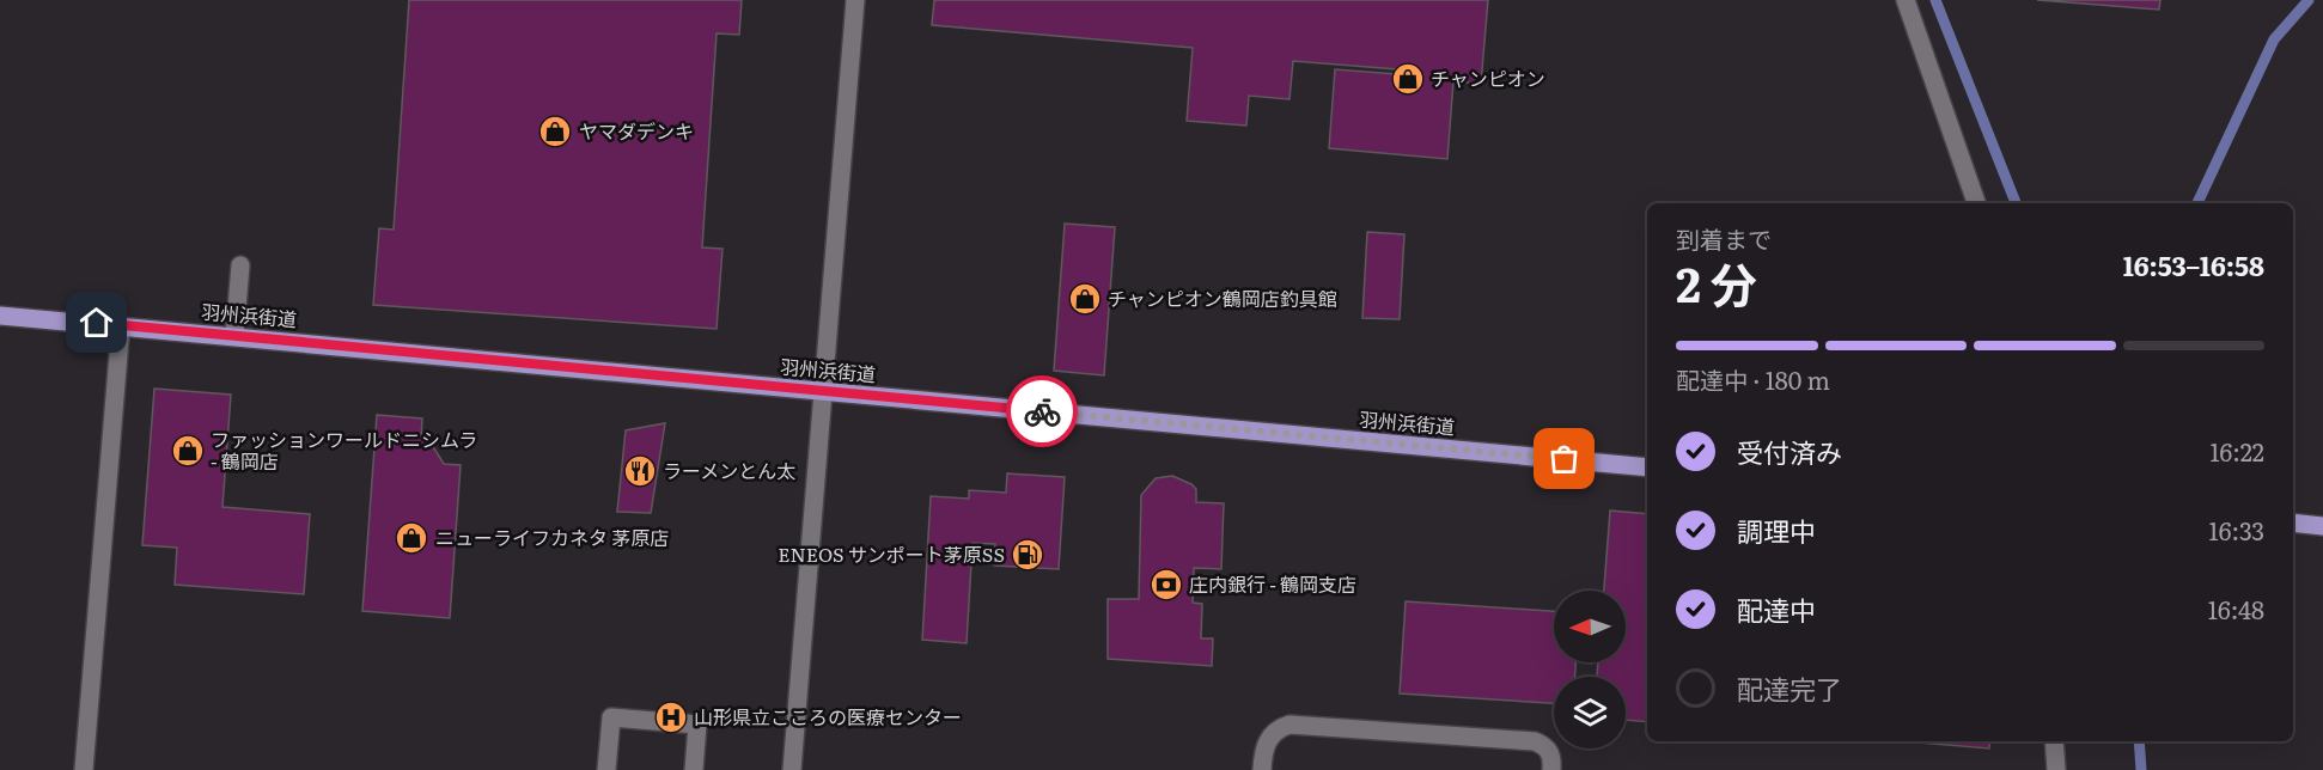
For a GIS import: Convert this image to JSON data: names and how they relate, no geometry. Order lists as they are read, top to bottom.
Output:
{
  "streets": {
    "main road": ["羽州浜街道"]
  },
  "places": {
    "shop": [
      "チャンピオン",
      "ヤマダデンキ",
      "チャンピオン鶴岡店釣具館",
      "ファッションワールドニシムラ - 鶴岡店",
      "ニューライフカネタ 茅原店"
    ],
    "restaurant": ["ラーメンとん太"],
    "fuel station": ["ENEOS サンポート茅原SS"],
    "bank": ["庄内銀行 - 鶴岡支店"],
    "hospital": ["山形県立こころの医療センター"]
  },
  "north": "left",
  "page": {
    "heading": ["2 分", "到着まで", "16:53–16:58"],
    "bar": "配達中 · 180 m",
    "list": [
      ["受付済み", "16:22"],
      ["調理中", "16:33"],
      ["配達中", "16:48"],
      "配達完了"
    ]
  }
}
